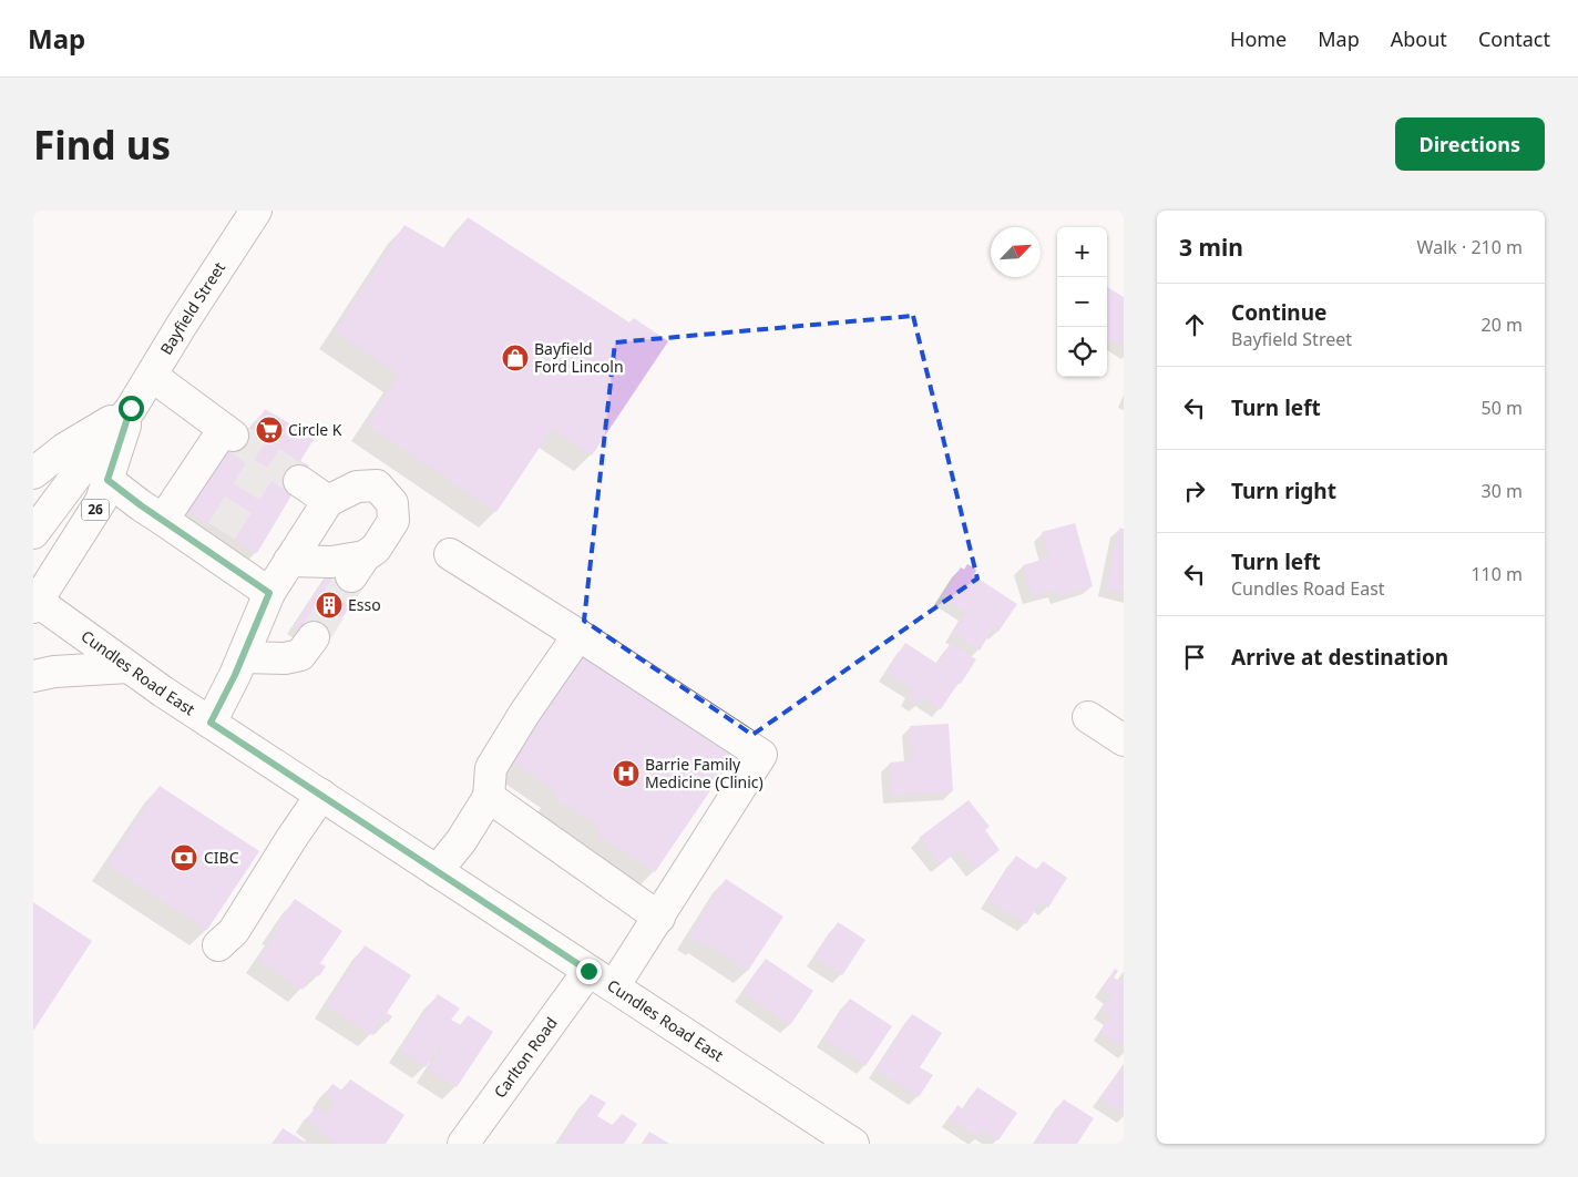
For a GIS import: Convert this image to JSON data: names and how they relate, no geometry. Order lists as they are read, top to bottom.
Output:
{
  "streets": {
    "main road": [
      "Bayfield Street",
      "26",
      "Cundles Road East",
      "Carlton Road"
    ]
  },
  "crossings": [
    ["Bayfield Street", "Cundles Road East"],
    ["Cundles Road East", "Carlton Road"]
  ],
  "places": {
    "shop": ["Bayfield Ford Lincoln"],
    "supermarket": ["Circle K"],
    "building": ["Esso"],
    "hospital": ["Barrie Family Medicine (Clinic)"],
    "bank": ["CIBC"]
  },
  "north": "top right",
  "page": {
    "header": "Map",
    "nav": [
      "Home",
      "Map",
      "About",
      "Contact"
    ],
    "buttons": "Directions",
    "title": "Find us",
    "heading": ["3 min", "Walk · 210 m"],
    "map_buttons": ["+", "−"],
    "list": [
      ["Continue", "Bayfield Street", "20 m"],
      ["Turn left", "50 m"],
      ["Turn right", "30 m"],
      ["Turn left", "Cundles Road East", "110 m"],
      "Arrive at destination"
    ]
  }
}
